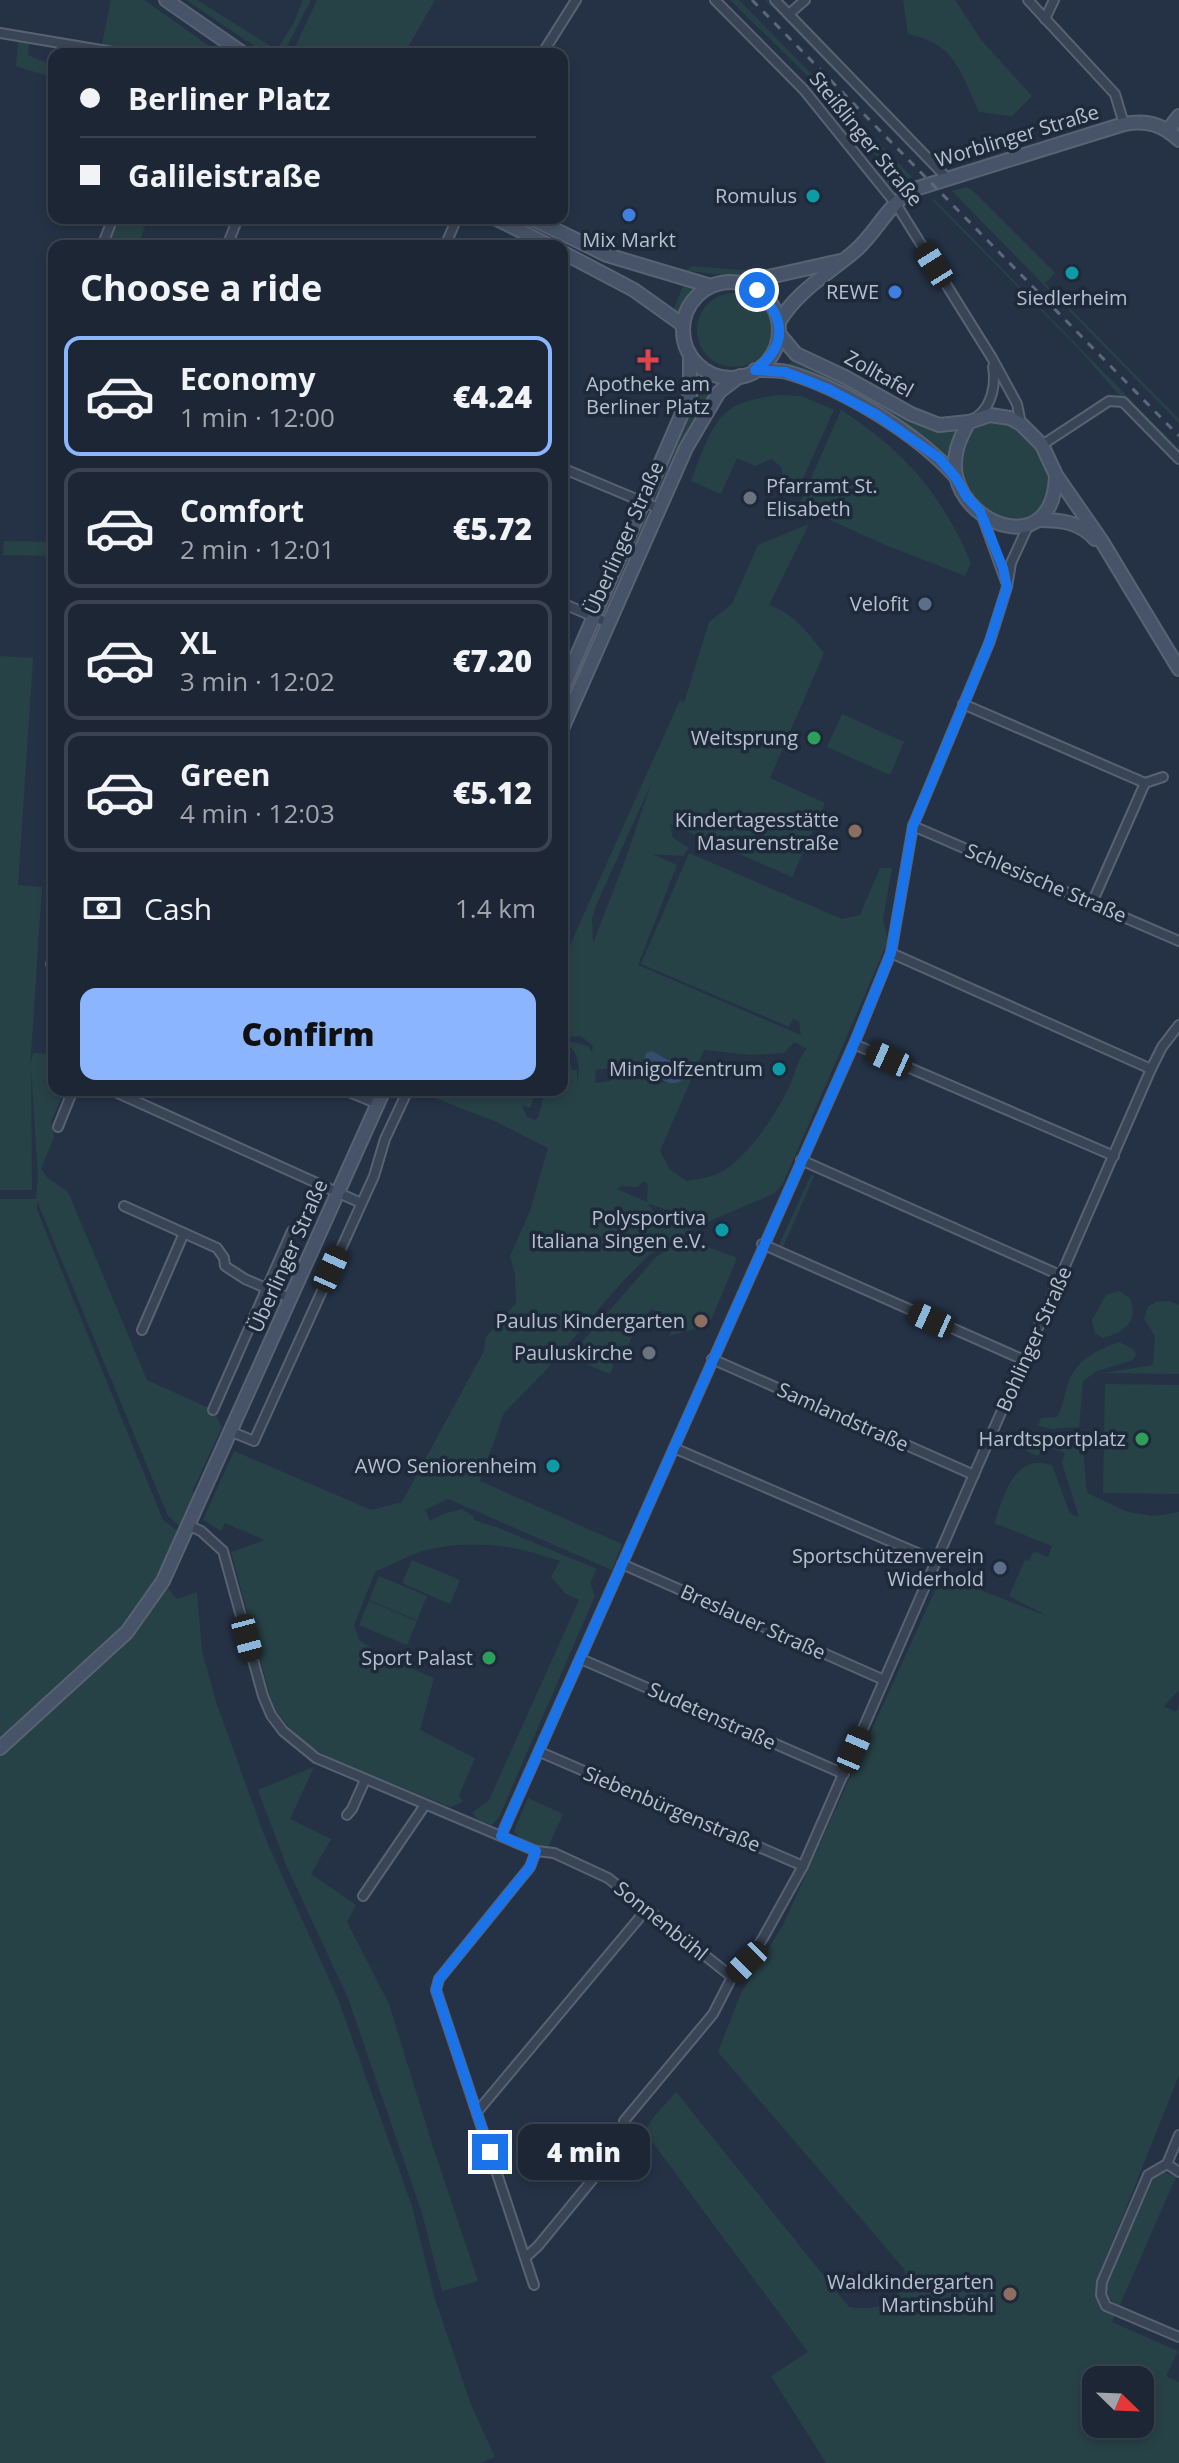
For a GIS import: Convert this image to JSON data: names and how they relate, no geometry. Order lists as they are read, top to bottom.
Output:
{
  "streets": {
    "street": [
      "Worblinger Straße",
      "Steißlinger Straße",
      "Zolltafel",
      "Überlinger Straße",
      "Schlesische Straße",
      "Bohlinger Straße",
      "Samlandstraße",
      "Breslauer Straße",
      "Sudetenstraße",
      "Siebenbürgenstraße",
      "Sonnenbühl"
    ]
  },
  "crossings": [
    ["Worblinger Straße", "Steißlinger Straße"],
    ["Worblinger Straße", "Zolltafel"],
    ["Worblinger Straße", "Überlinger Straße"],
    ["Steißlinger Straße", "Zolltafel"],
    ["Zolltafel", "Überlinger Straße"],
    ["Überlinger Straße", "Sonnenbühl"],
    ["Bohlinger Straße", "Samlandstraße"],
    ["Bohlinger Straße", "Breslauer Straße"],
    ["Bohlinger Straße", "Sudetenstraße"],
    ["Bohlinger Straße", "Siebenbürgenstraße"],
    ["Bohlinger Straße", "Sonnenbühl"]
  ],
  "places": {
    "other": [
      "Romulus",
      "Mix Markt",
      "Siedlerheim",
      "REWE",
      "Pfarramt St. Elisabeth",
      "Velofit",
      "Weitsprung",
      "Kindertagesstätte Masurenstraße",
      "Minigolfzentrum",
      "Polysportiva Italiana Singen e.V.",
      "Paulus Kindergarten",
      "Pauluskirche",
      "Hardtsportplatz",
      "AWO Seniorenheim",
      "Sportschützenverein Widerhold",
      "Sport Palast",
      "Waldkindergarten Martinsbühl"
    ],
    "health": ["Apotheke am Berliner Platz"]
  },
  "north": "bottom right",
  "page": {
    "banner": ["Berliner Platz", "Galileistraße"],
    "heading": "Choose a ride",
    "list": [
      {
        "name": "Economy",
        "note": "1 min · 12:00",
        "value": "€4.24"
      },
      {
        "name": "Comfort",
        "note": "2 min · 12:01",
        "value": "€5.72"
      },
      {
        "name": "XL",
        "note": "3 min · 12:02",
        "value": "€7.20"
      },
      {
        "name": "Green",
        "note": "4 min · 12:03",
        "value": "€5.12"
      }
    ],
    "pay": ["Cash", "1.4 km"],
    "buttons": "Confirm",
    "bubble": "4 min"
  }
}
